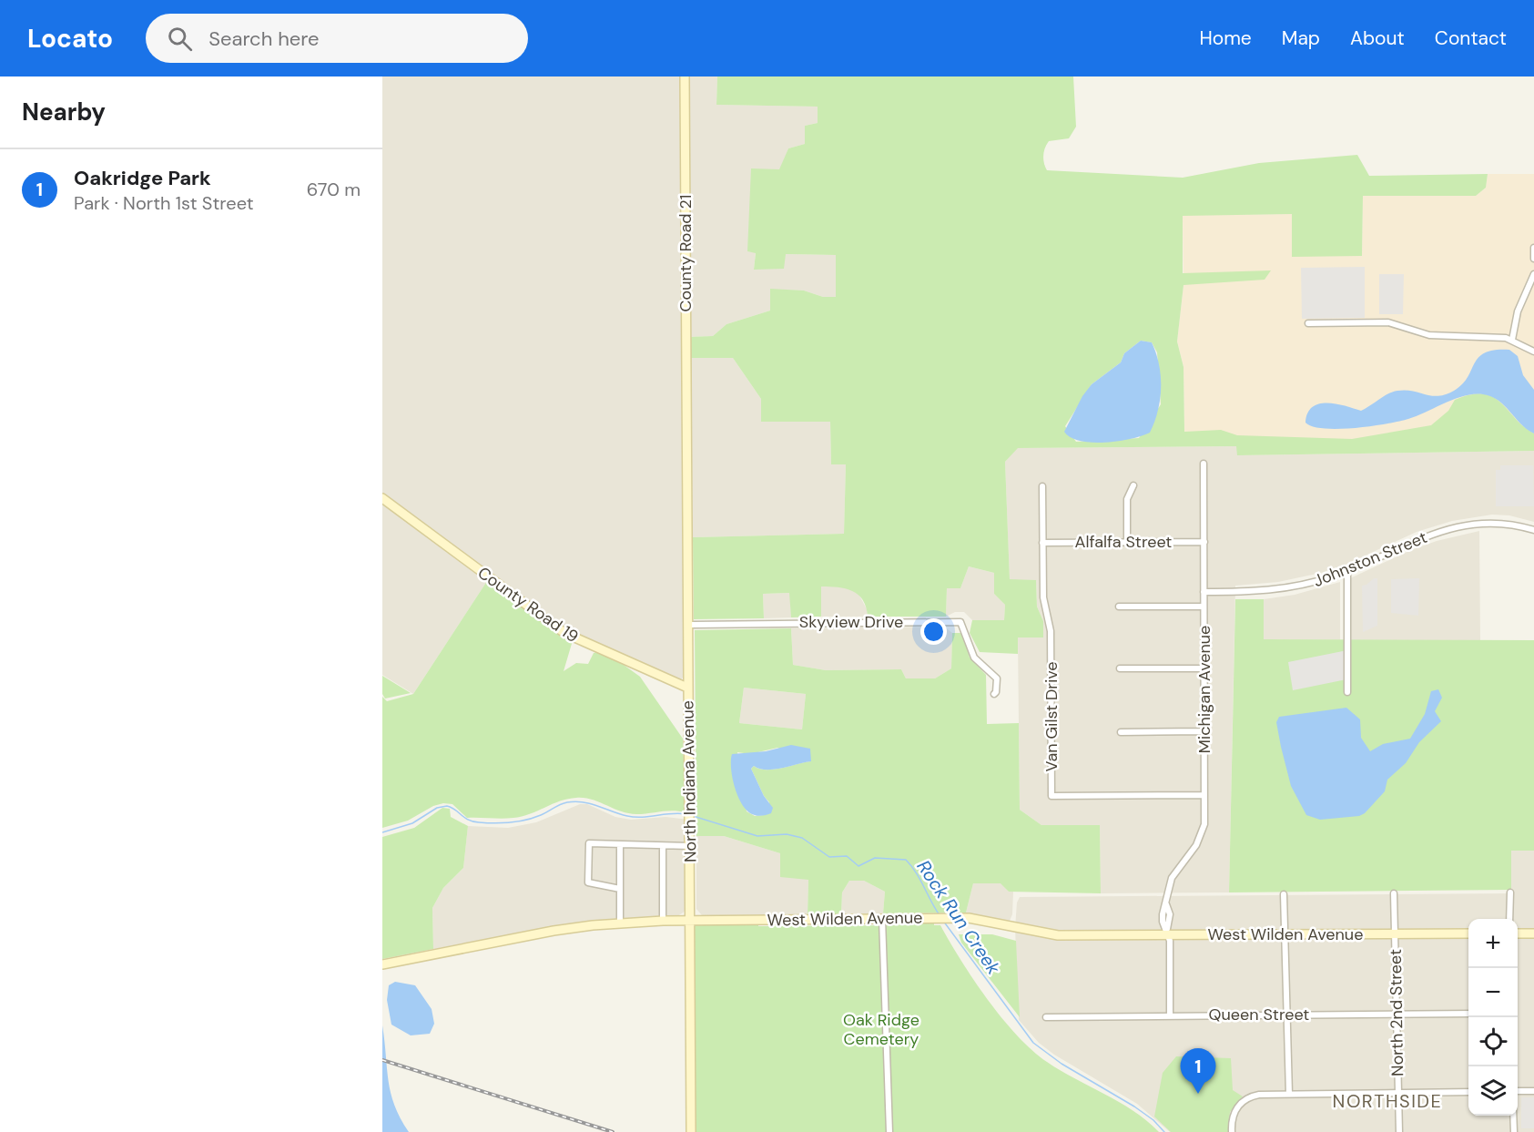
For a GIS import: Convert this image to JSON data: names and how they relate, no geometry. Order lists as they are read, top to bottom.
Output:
{
  "streets": {
    "street": [
      "County Road 21",
      "Alfalfa Street",
      "Johnston Street",
      "County Road 19",
      "Skyview Drive",
      "Michigan Avenue",
      "Van Gilst Drive",
      "North Indiana Avenue",
      "West Wilden Avenue",
      "North 2nd Street",
      "Queen Street"
    ]
  },
  "crossings": [
    ["County Road 21", "North Indiana Avenue"],
    ["Alfalfa Street", "Michigan Avenue"],
    ["Alfalfa Street", "Van Gilst Drive"],
    ["Johnston Street", "Michigan Avenue"],
    ["County Road 19", "North Indiana Avenue"],
    ["Skyview Drive", "North Indiana Avenue"],
    ["Michigan Avenue", "Van Gilst Drive"],
    ["Michigan Avenue", "West Wilden Avenue"],
    ["Michigan Avenue", "Queen Street"],
    ["North Indiana Avenue", "West Wilden Avenue"],
    ["West Wilden Avenue", "North 2nd Street"],
    ["North 2nd Street", "Queen Street"]
  ],
  "districts": ["NORTHSIDE"],
  "water": ["Rock Run Creek"],
  "parks": ["Oak Ridge Cemetery"],
  "page": {
    "header": "Locato",
    "search": "Search here",
    "nav": [
      "Home",
      "Map",
      "About",
      "Contact"
    ],
    "heading": "Nearby",
    "list": [
      {
        "mark": "1",
        "name": "Oakridge Park",
        "note": "Park · North 1st Street",
        "value": "670 m"
      }
    ],
    "map_buttons": ["+", "−"],
    "pins": "1"
  }
}
